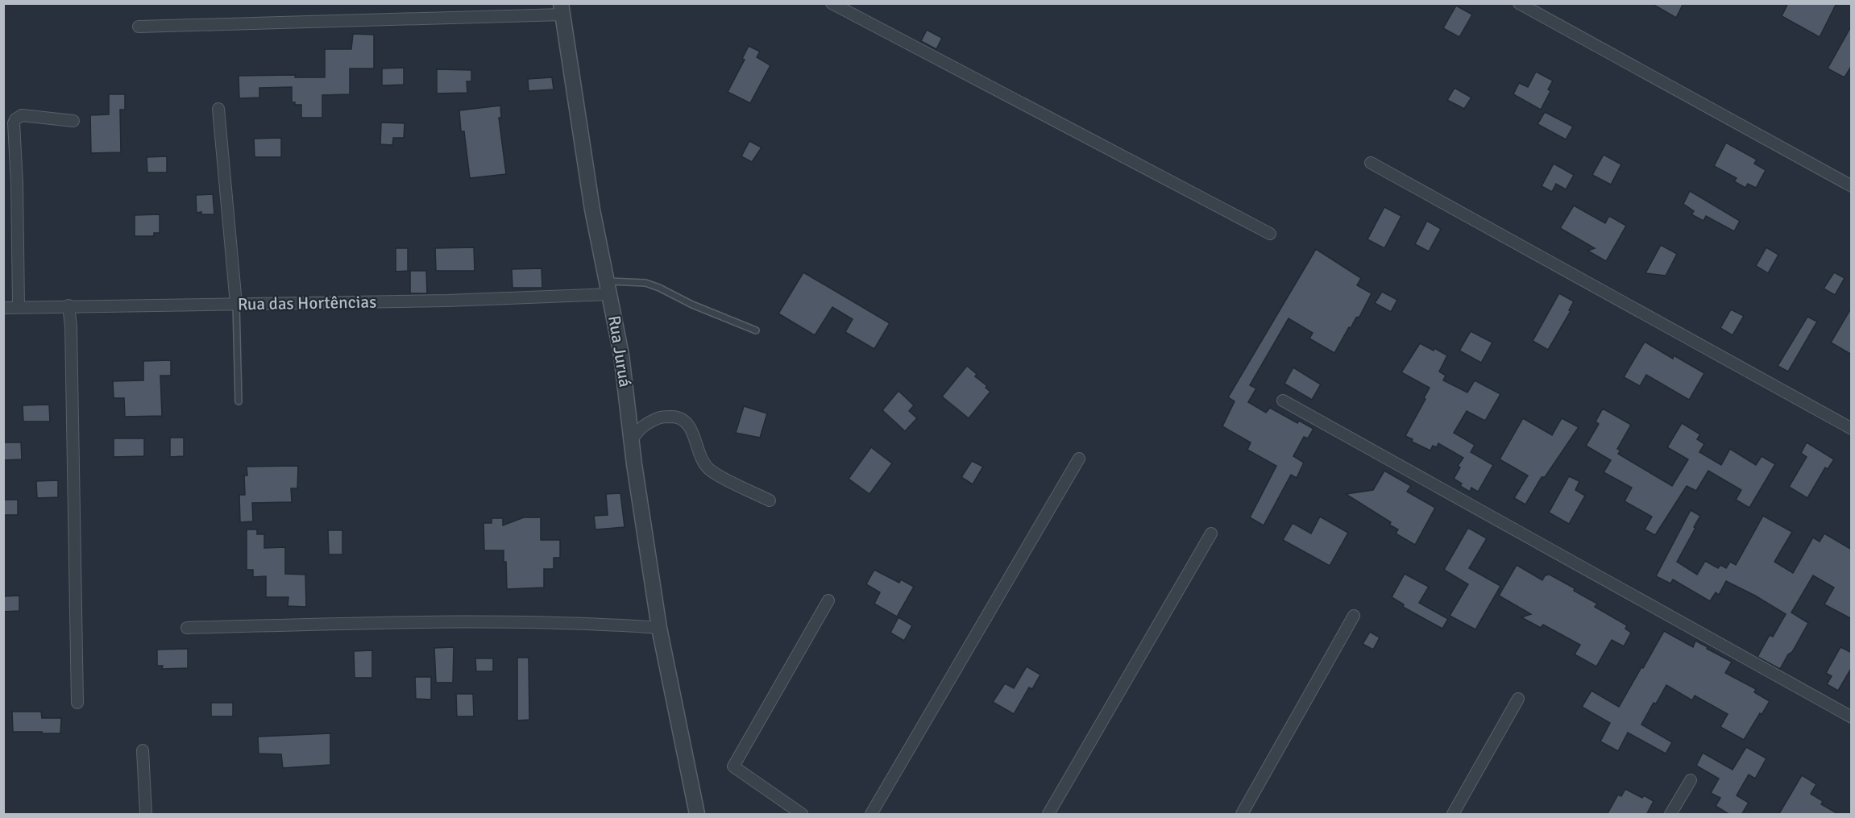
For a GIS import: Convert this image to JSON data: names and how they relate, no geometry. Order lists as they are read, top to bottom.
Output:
{
  "streets": {
    "street": ["Rua das Hortências", "Rua Juruá"]
  },
  "crossings": [
    ["Rua das Hortências", "Rua Juruá"]
  ]
}
